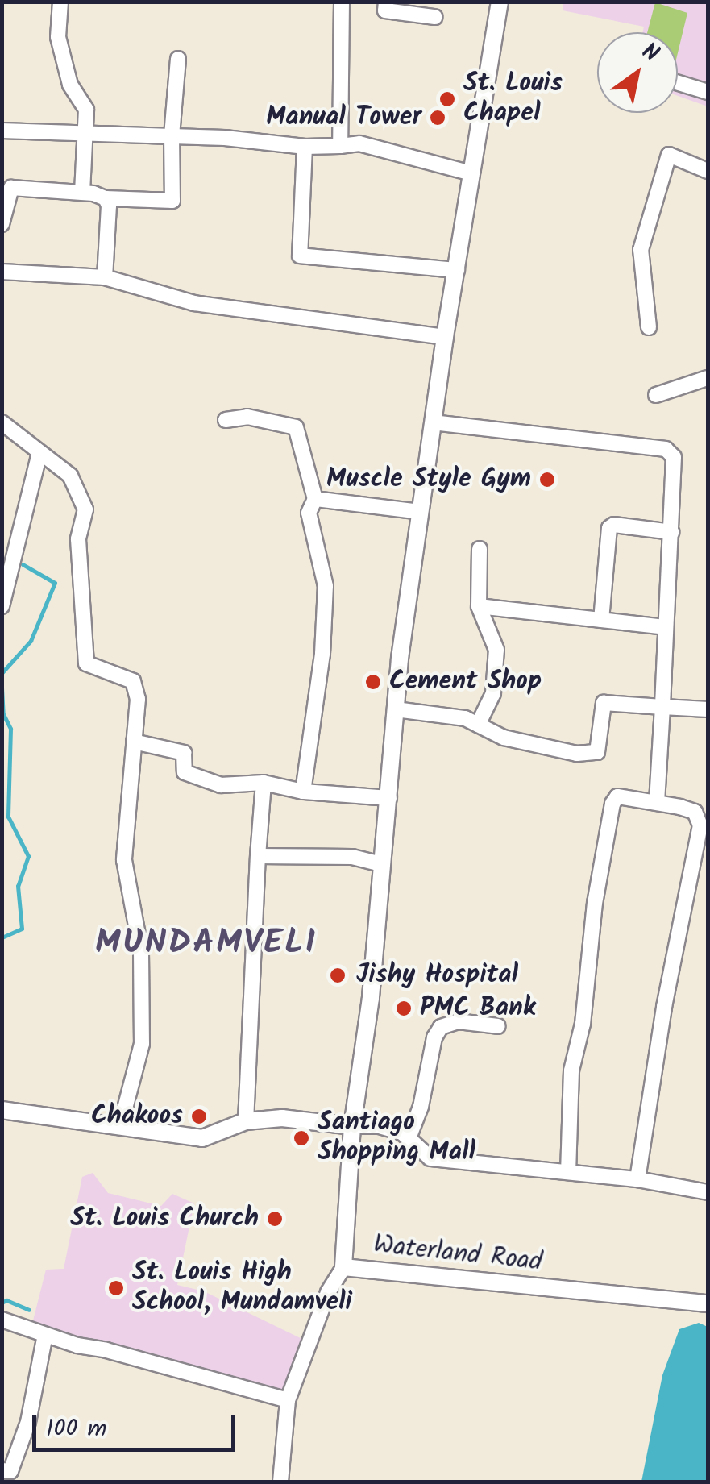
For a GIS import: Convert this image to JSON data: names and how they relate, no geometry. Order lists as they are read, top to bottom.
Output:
{
  "streets": {
    "main road": ["Waterland Road"]
  },
  "districts": ["MUNDAMVELI"],
  "places": [
    "St. Louis Chapel",
    "Manual Tower",
    "Muscle Style Gym",
    "Cement Shop",
    "Jishy Hospital",
    "PMC Bank",
    "Chakoos",
    "Santiago Shopping Mall",
    "St. Louis Church",
    "St. Louis High School, Mundamveli"
  ],
  "scale_bar": "100 m",
  "north": "top right"
}
